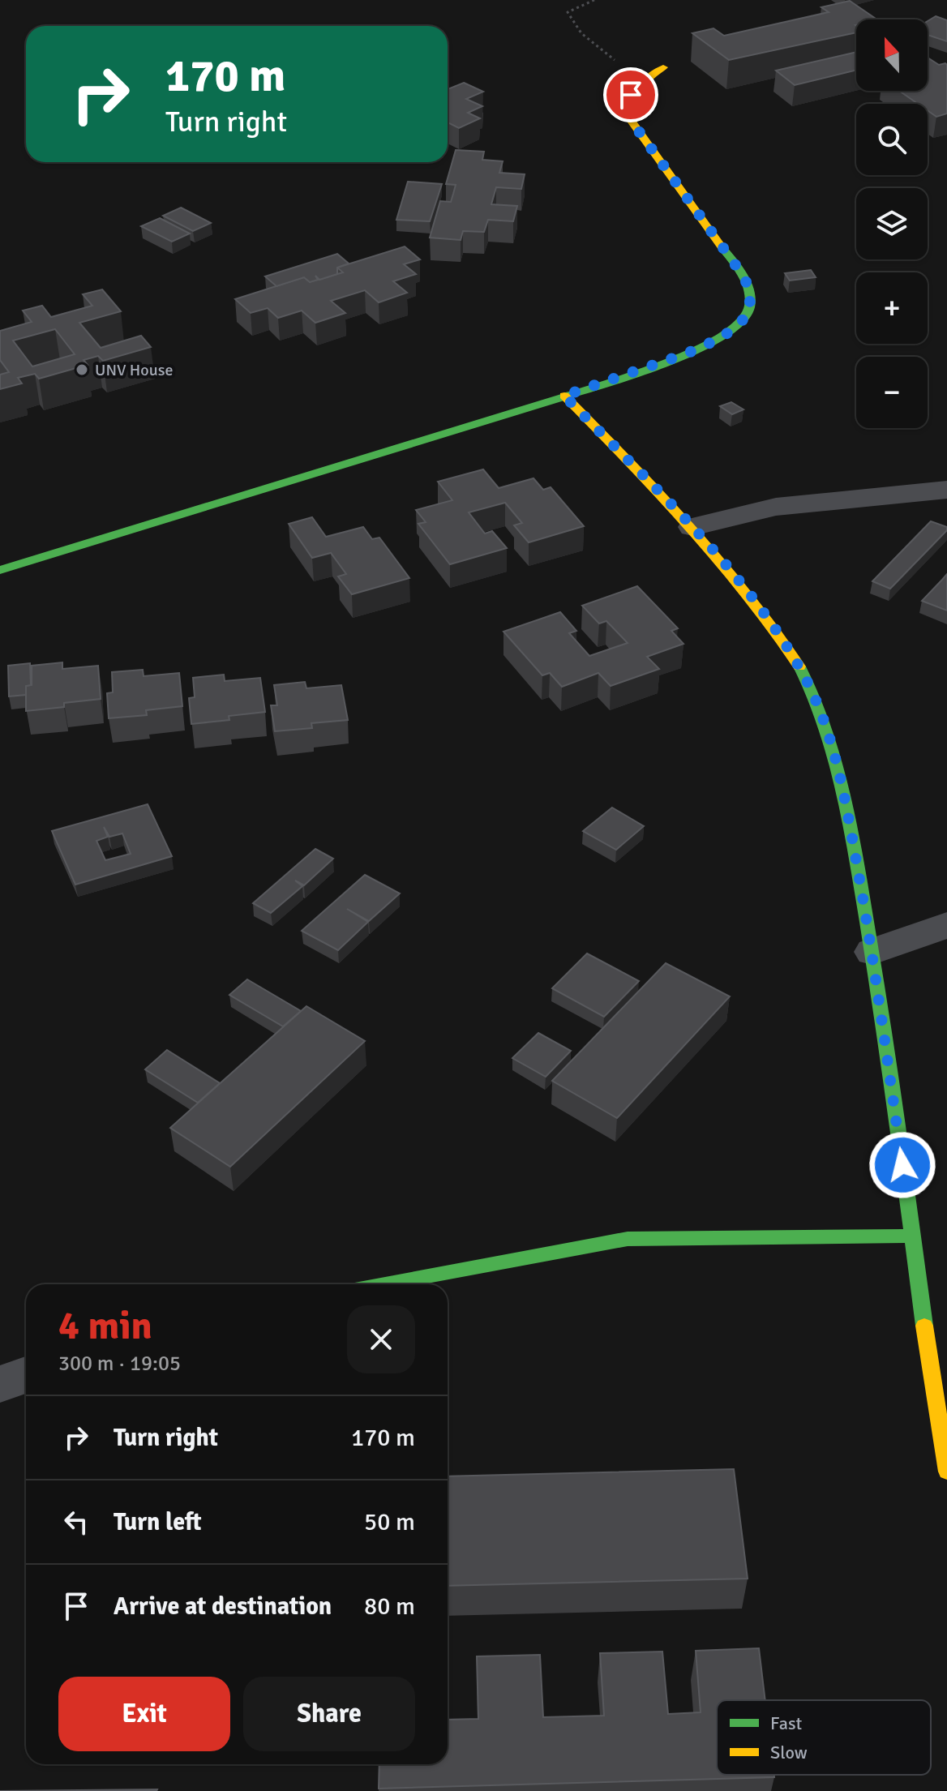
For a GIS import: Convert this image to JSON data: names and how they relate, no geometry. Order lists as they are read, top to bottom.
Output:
{
  "places": ["UNV House"],
  "legend": ["Fast", "Slow"],
  "north": "top",
  "page": {
    "map_buttons": ["+", "−"],
    "turn": ["170 m", "Turn right"],
    "heading": ["4 min", "300 m · 19:05"],
    "list": [
      {
        "name": "Turn right",
        "value": "170 m"
      },
      {
        "name": "Turn left",
        "value": "50 m"
      },
      {
        "name": "Arrive at destination",
        "value": "80 m"
      }
    ],
    "buttons": ["Exit", "Share"]
  }
}
